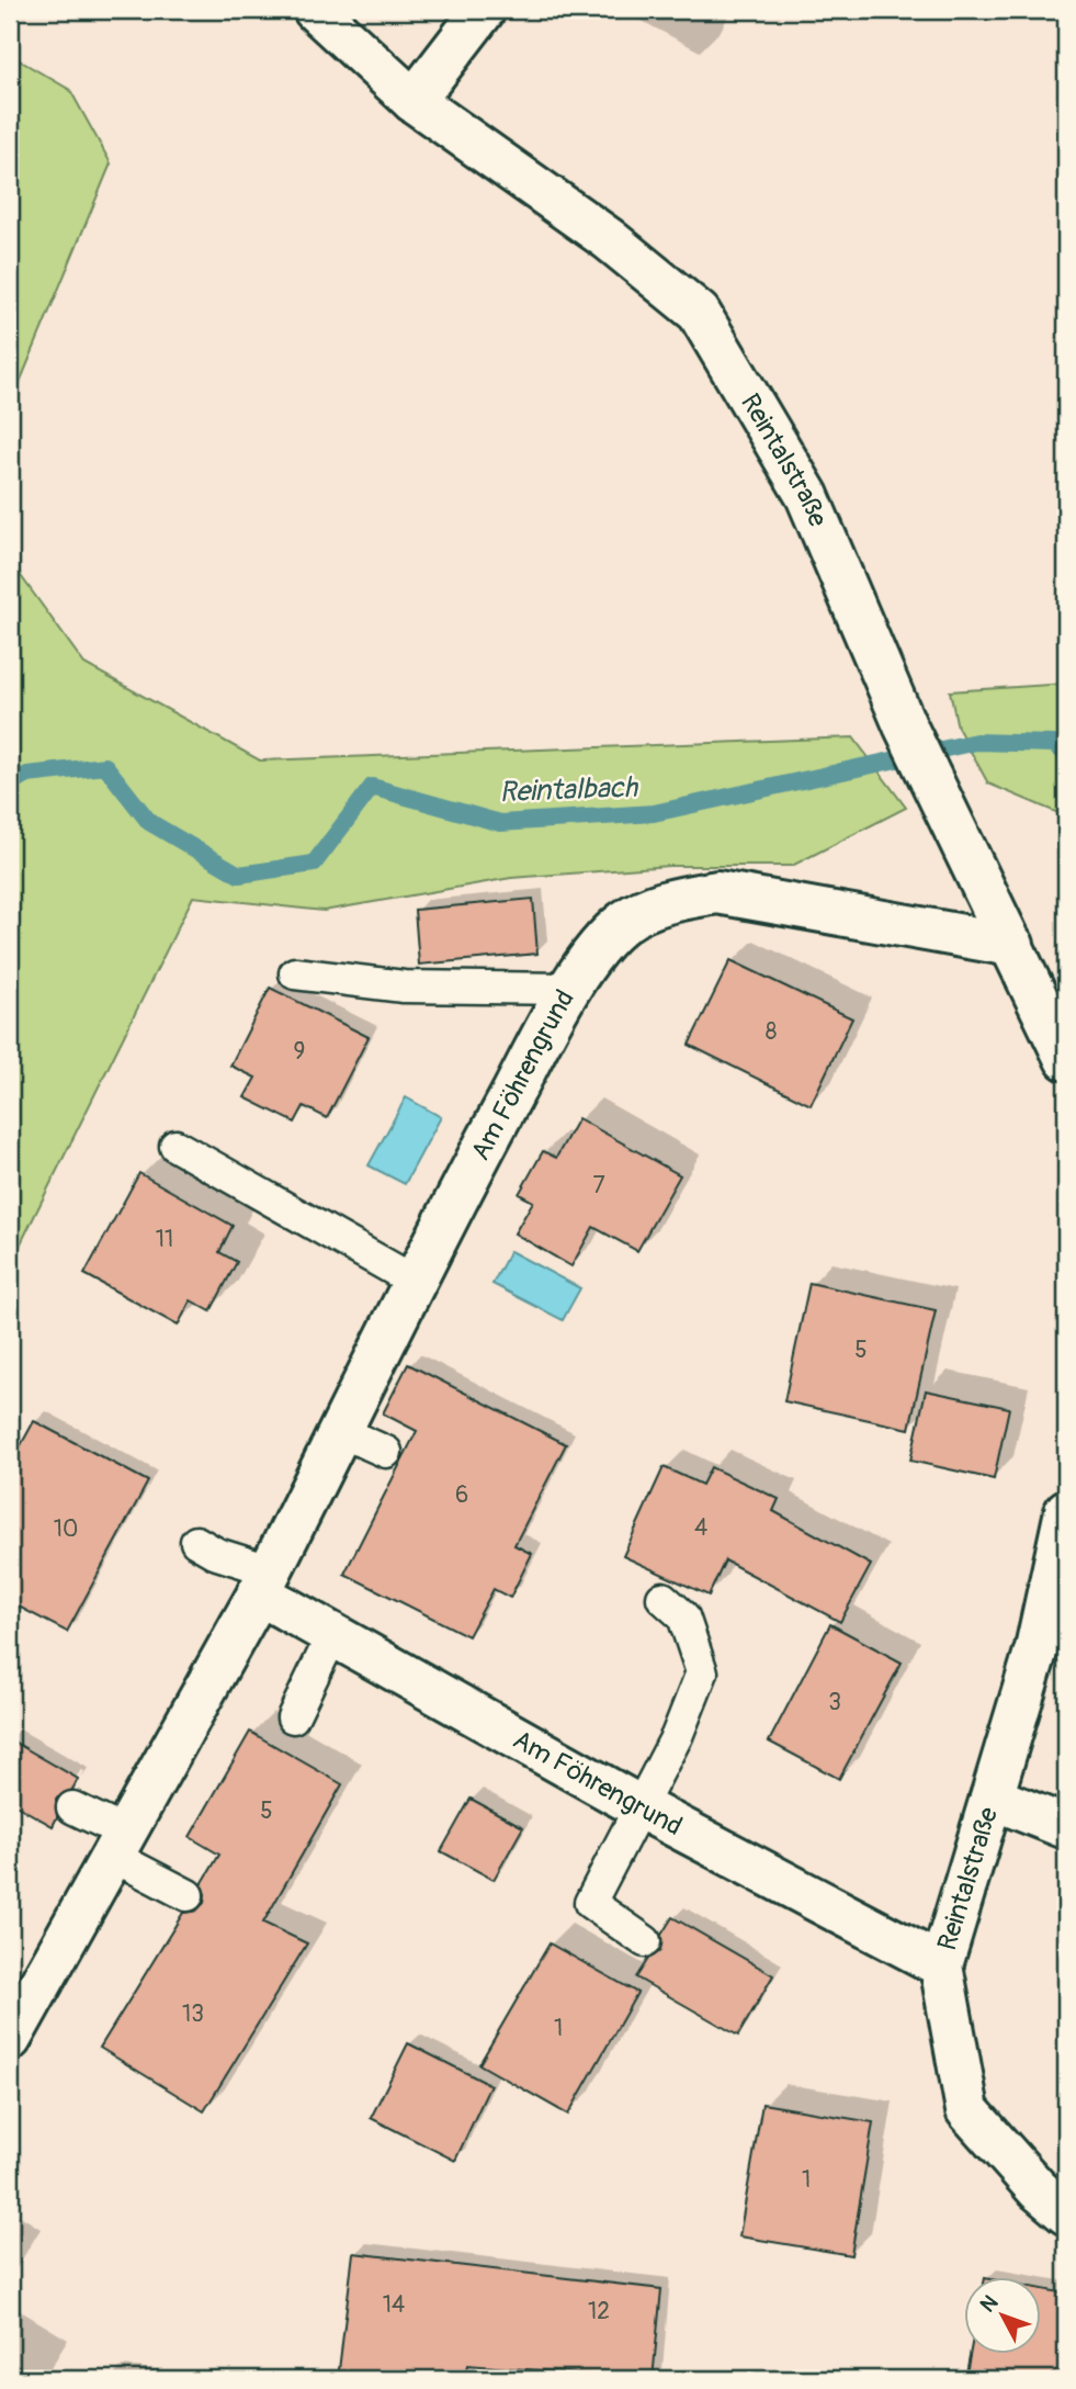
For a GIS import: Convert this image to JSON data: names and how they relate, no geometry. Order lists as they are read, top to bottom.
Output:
{
  "streets": {
    "street": ["Reintalstraße", "Am Föhrengrund"]
  },
  "crossings": [
    ["Reintalstraße", "Am Föhrengrund"]
  ],
  "water": ["Reintalbach"],
  "house_numbers": [
    "8",
    "9",
    "7",
    "11",
    "5",
    "6",
    "4",
    "10",
    "3",
    "5",
    "13",
    "1",
    "1",
    "14",
    "12"
  ],
  "north": "top left"
}
